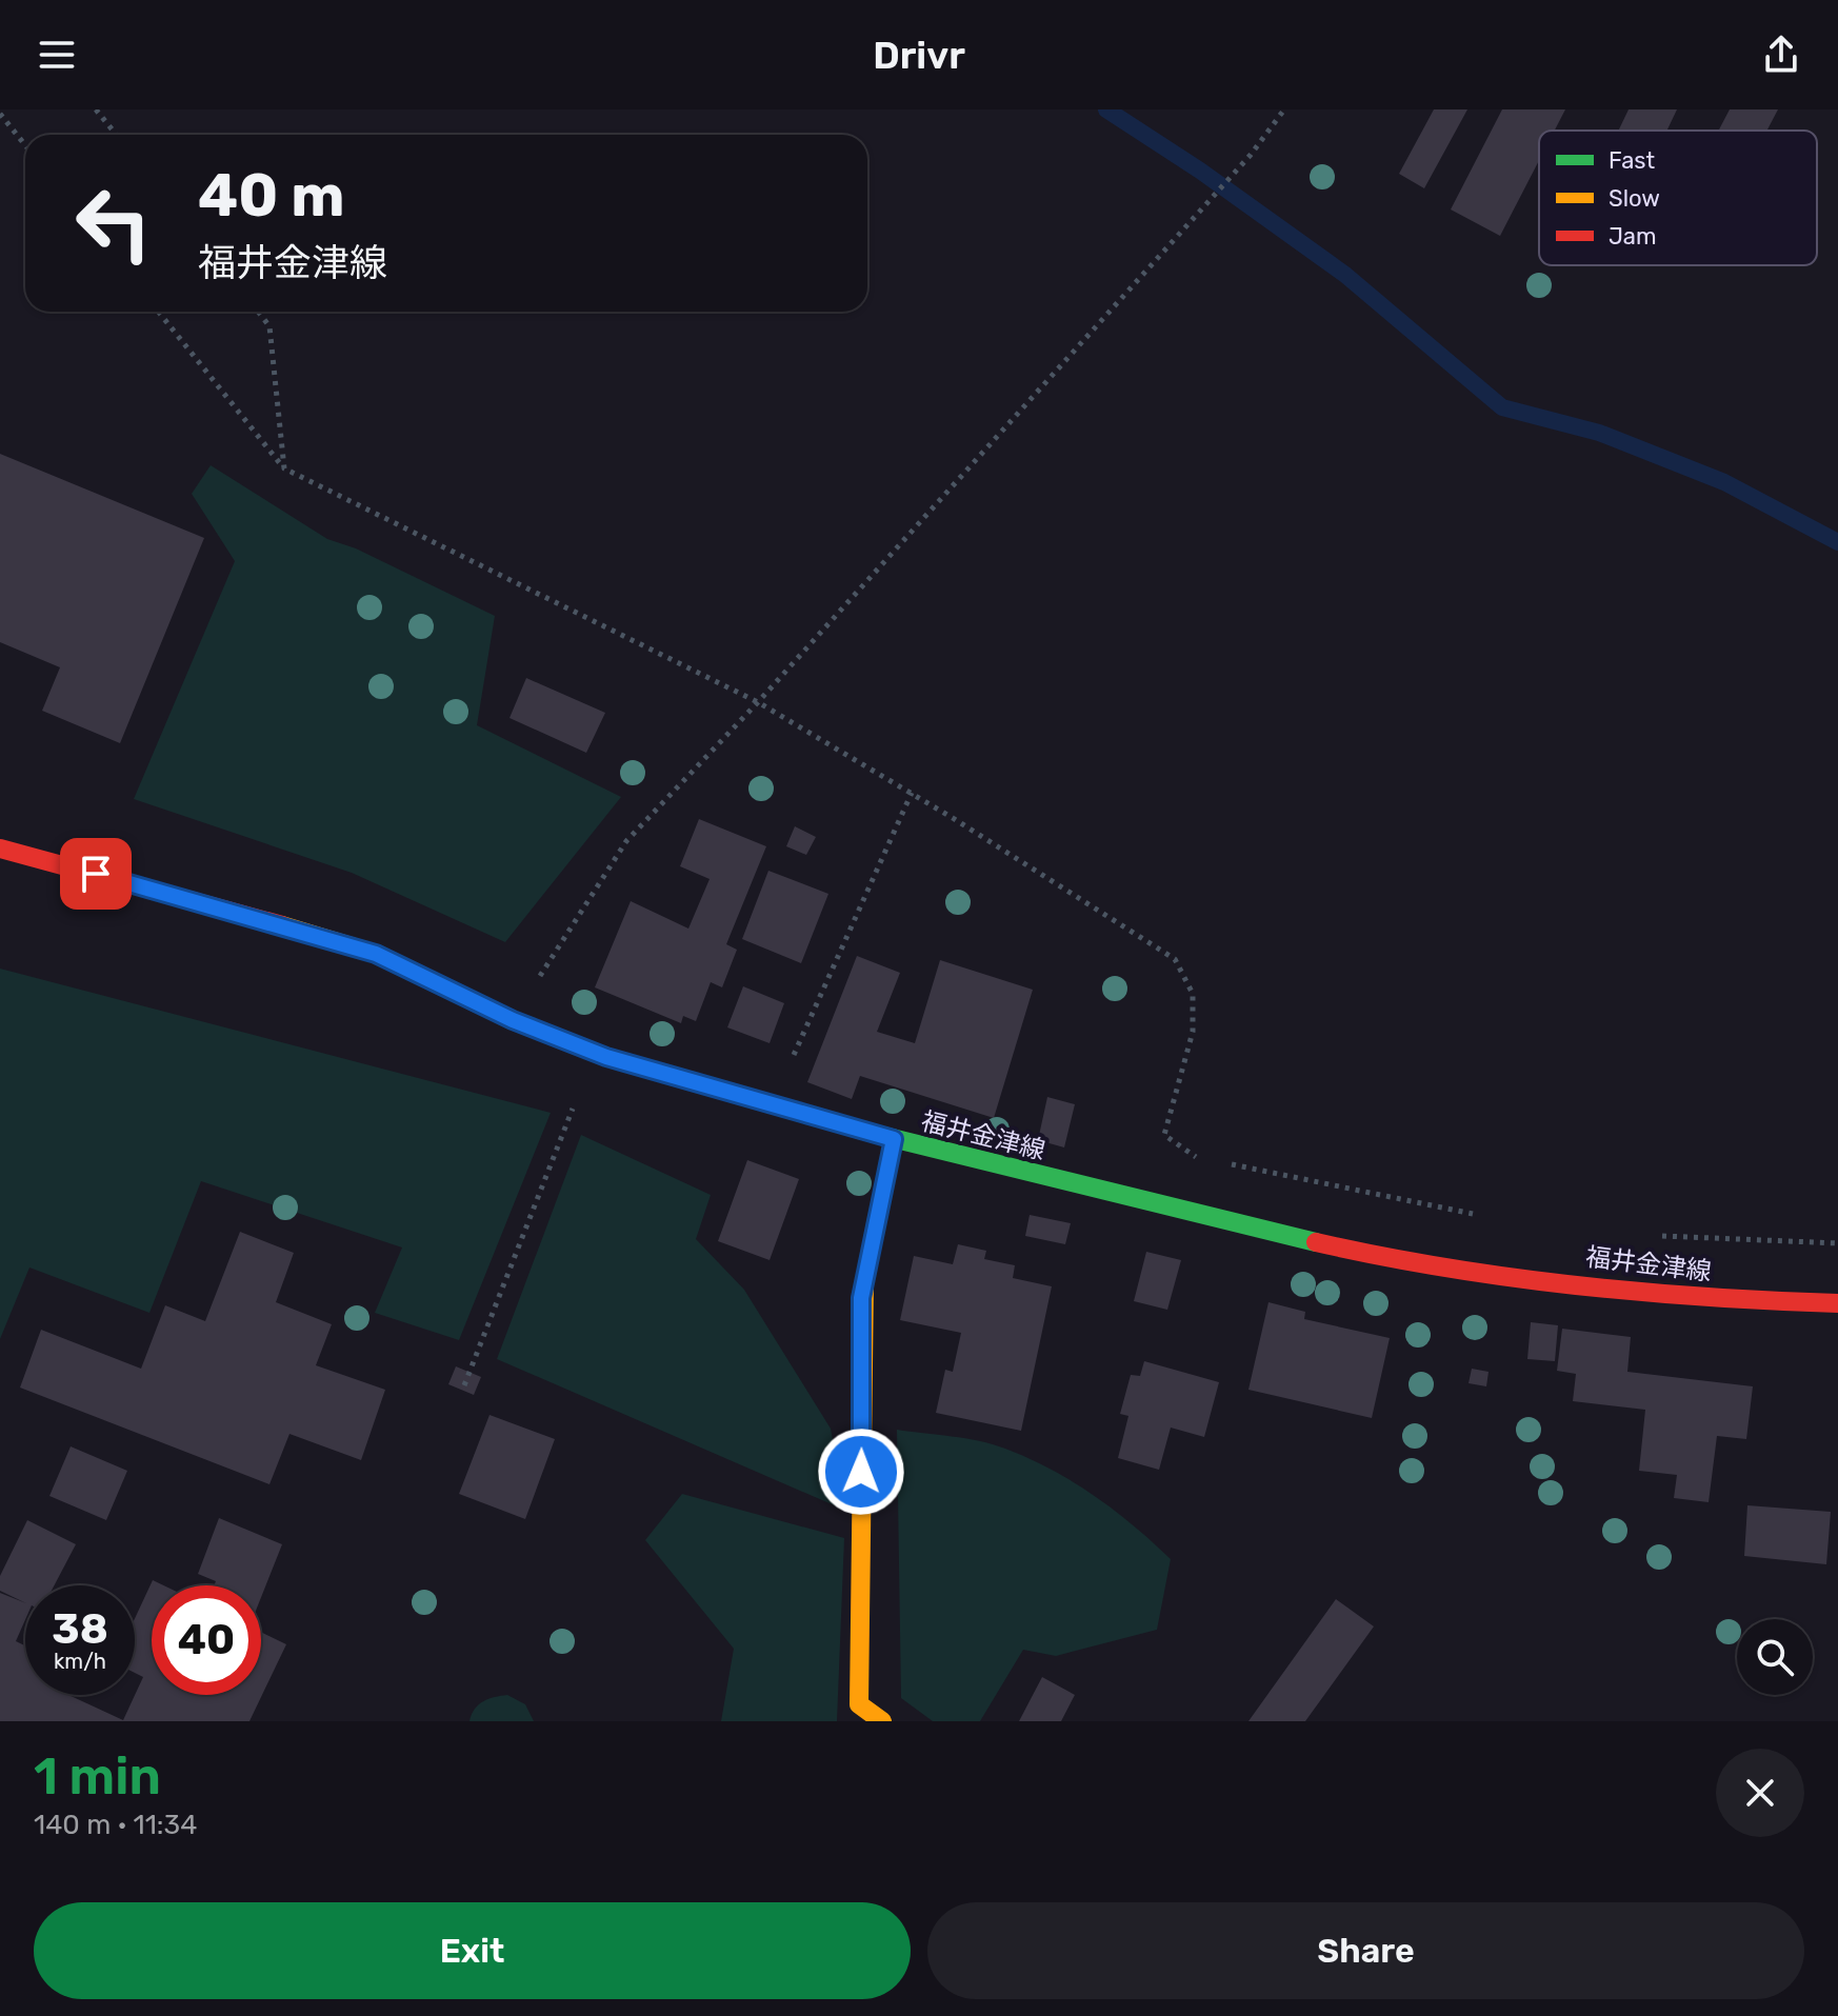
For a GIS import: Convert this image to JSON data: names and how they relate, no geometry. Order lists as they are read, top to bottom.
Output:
{
  "streets": {
    "main road": ["福井金津線"]
  },
  "legend": ["Fast", "Slow", "Jam"],
  "page": {
    "header": "Drivr",
    "turn": ["40 m", "福井金津線"],
    "speed": "38 km/h",
    "limit": "40",
    "heading": ["1 min", "140 m · 11:34"],
    "buttons": ["Exit", "Share"]
  }
}
